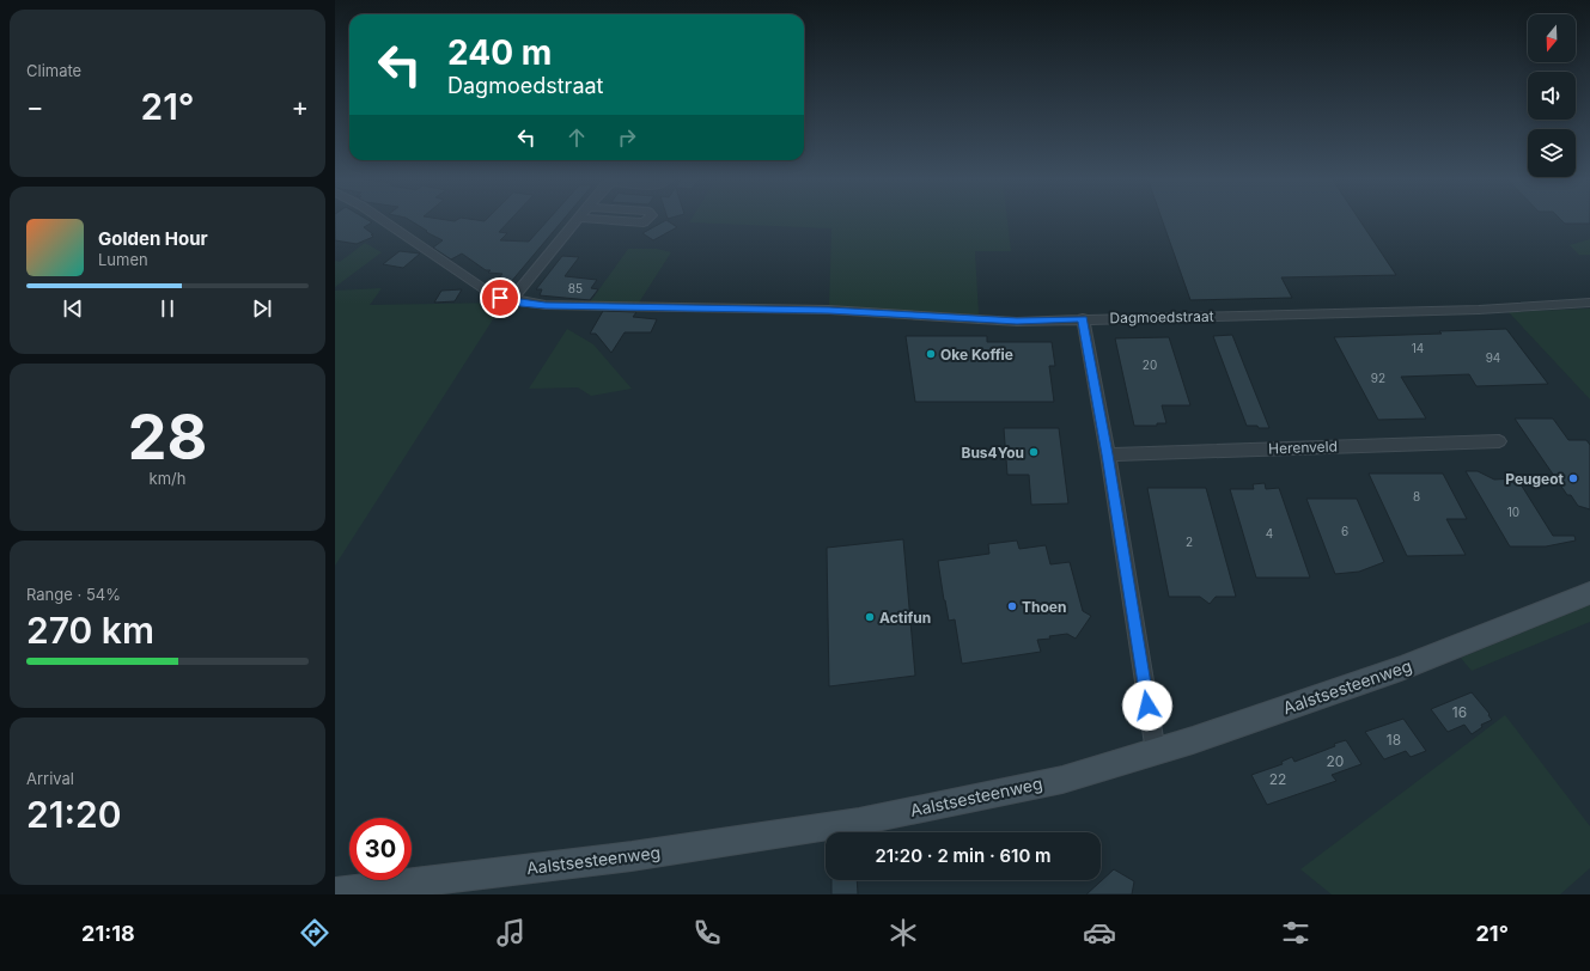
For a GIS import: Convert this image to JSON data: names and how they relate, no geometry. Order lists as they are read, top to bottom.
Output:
{
  "streets": {
    "main road": ["Aalstsesteenweg"],
    "street": ["Dagmoedstraat", "Herenveld"]
  },
  "places": [
    "Oke Koffie",
    "Bus4You",
    "Peugeot",
    "Thoen",
    "Actifun"
  ],
  "house_numbers": [
    "85",
    "14",
    "94",
    "20",
    "92",
    "8",
    "10",
    "6",
    "4",
    "2",
    "16",
    "18",
    "20",
    "22"
  ],
  "north": "bottom",
  "page": {
    "tile": [
      "Climate",
      ["28", "km/h"],
      ["Range · 54%", "270 km"],
      ["Arrival", "21:20"]
    ],
    "turn": ["240 m", "Dagmoedstraat"],
    "heat": ["−", "21°", "+"],
    "song": ["Golden Hour", "Lumen"],
    "limit": "30",
    "trip": "21:20 · 2 min · 610 m",
    "tabs": ["21:18", "21°"]
  }
}
